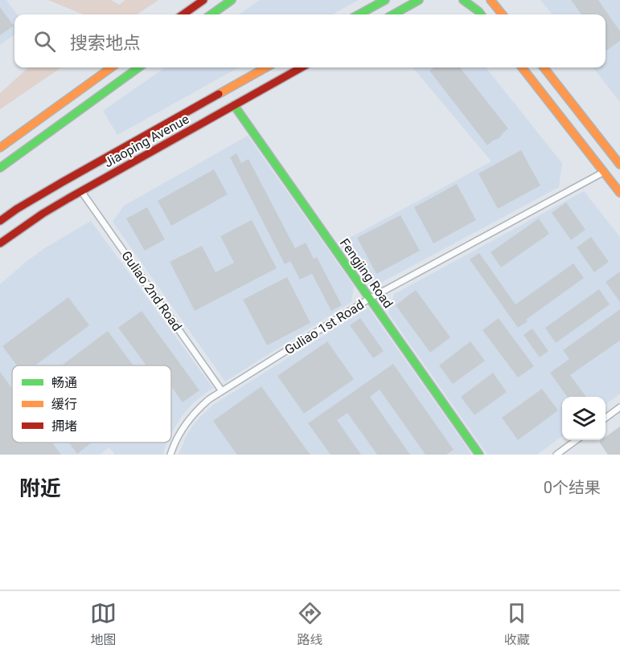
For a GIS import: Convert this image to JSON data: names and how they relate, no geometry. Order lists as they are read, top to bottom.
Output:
{
  "streets": {
    "main road": ["Jiaoping Avenue", "Fengjing Road"],
    "street": ["Guliao 2nd Road", "Guliao 1st Road"]
  },
  "crossings": [
    ["Jiaoping Avenue", "Fengjing Road"],
    ["Jiaoping Avenue", "Guliao 2nd Road"],
    ["Fengjing Road", "Guliao 1st Road"],
    ["Guliao 2nd Road", "Guliao 1st Road"]
  ],
  "legend": ["畅通", "缓行", "拥堵"],
  "page": {
    "search": "搜索地点",
    "heading": ["附近", "0个结果"],
    "nav": ["地图", "路线", "收藏"]
  }
}
